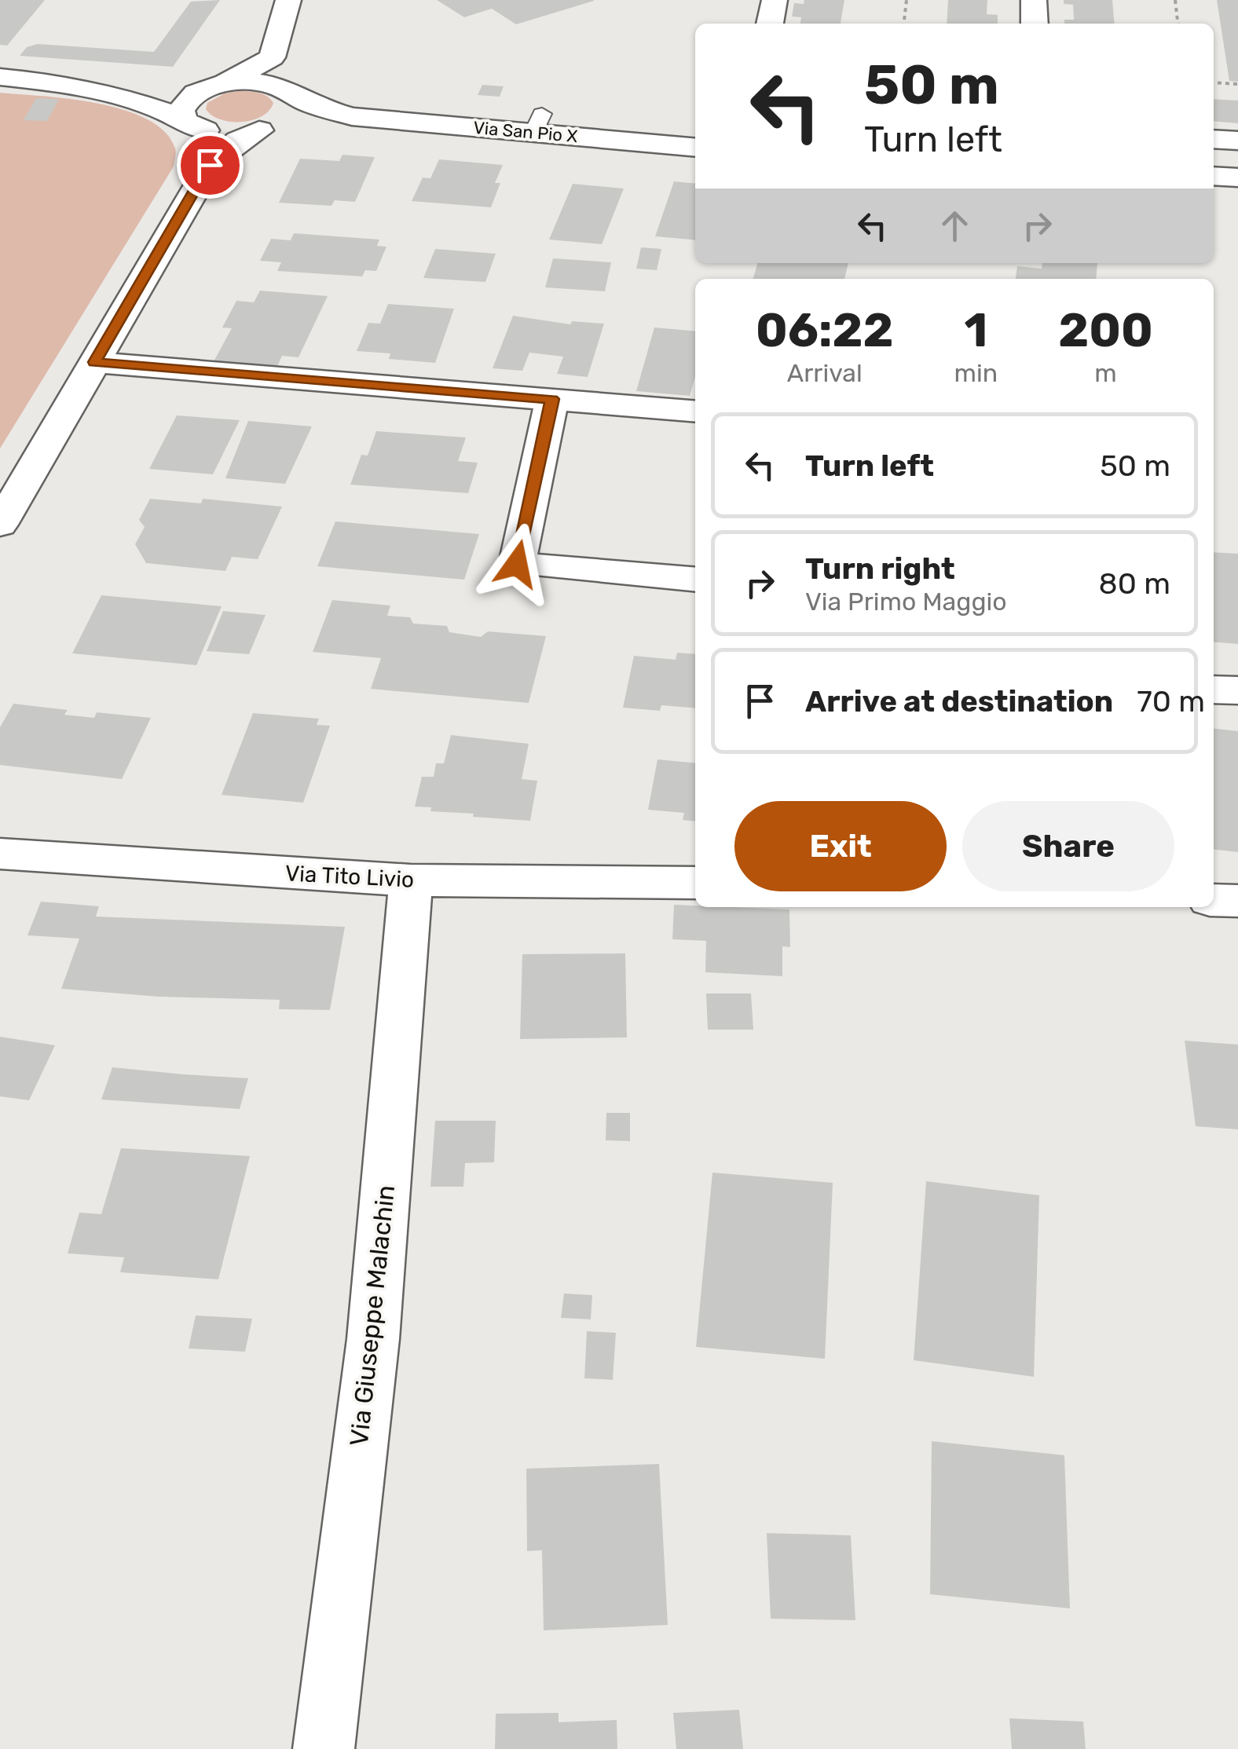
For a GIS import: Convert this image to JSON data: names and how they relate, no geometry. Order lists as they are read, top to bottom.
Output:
{
  "streets": {
    "street": ["Via San Pio X", "Via Tito Livio", "Via Giuseppe Malachin"]
  },
  "crossings": [
    ["Via Tito Livio", "Via Giuseppe Malachin"]
  ],
  "page": {
    "turn": ["50 m", "Turn left"],
    "eta": [
      "06:22",
      "Arrival",
      "1",
      "min",
      "200",
      "m"
    ],
    "list": [
      {
        "name": "Turn left",
        "value": "50 m"
      },
      {
        "name": "Turn right",
        "note": "Via Primo Maggio",
        "value": "80 m"
      },
      {
        "name": "Arrive at destination",
        "value": "70 m"
      }
    ],
    "buttons": ["Exit", "Share"]
  }
}
